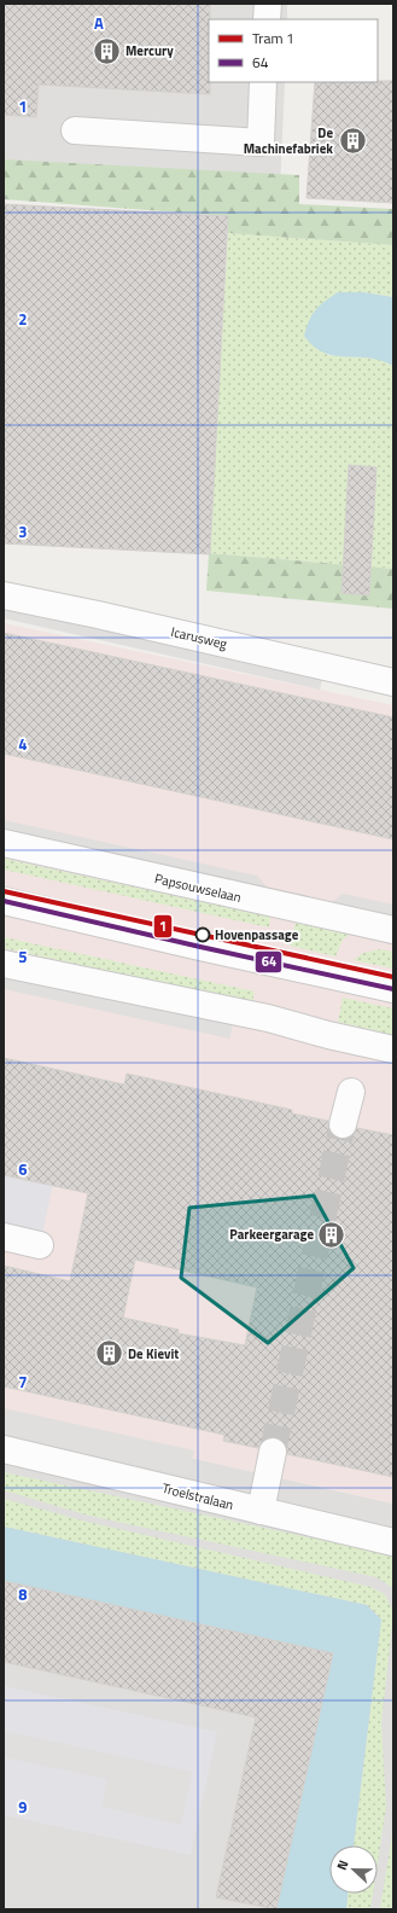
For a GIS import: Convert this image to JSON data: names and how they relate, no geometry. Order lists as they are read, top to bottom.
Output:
{
  "streets": {
    "street": ["Icarusweg", "Papsouwselaan", "Troelstralaan"]
  },
  "places": {
    "building": [
      "Mercury",
      "De Machinefabriek",
      "Parkeergarage",
      "De Kievit"
    ],
    "other": ["Hovenpassage"]
  },
  "lines": ["tram line 1", "transit line 64"],
  "legend": ["Tram 1", "64"],
  "north": "left",
  "grid": {
    "columns": ["A"],
    "rows": [
      "1",
      "2",
      "3",
      "4",
      "5",
      "6",
      "7",
      "8",
      "9"
    ]
  }
}
